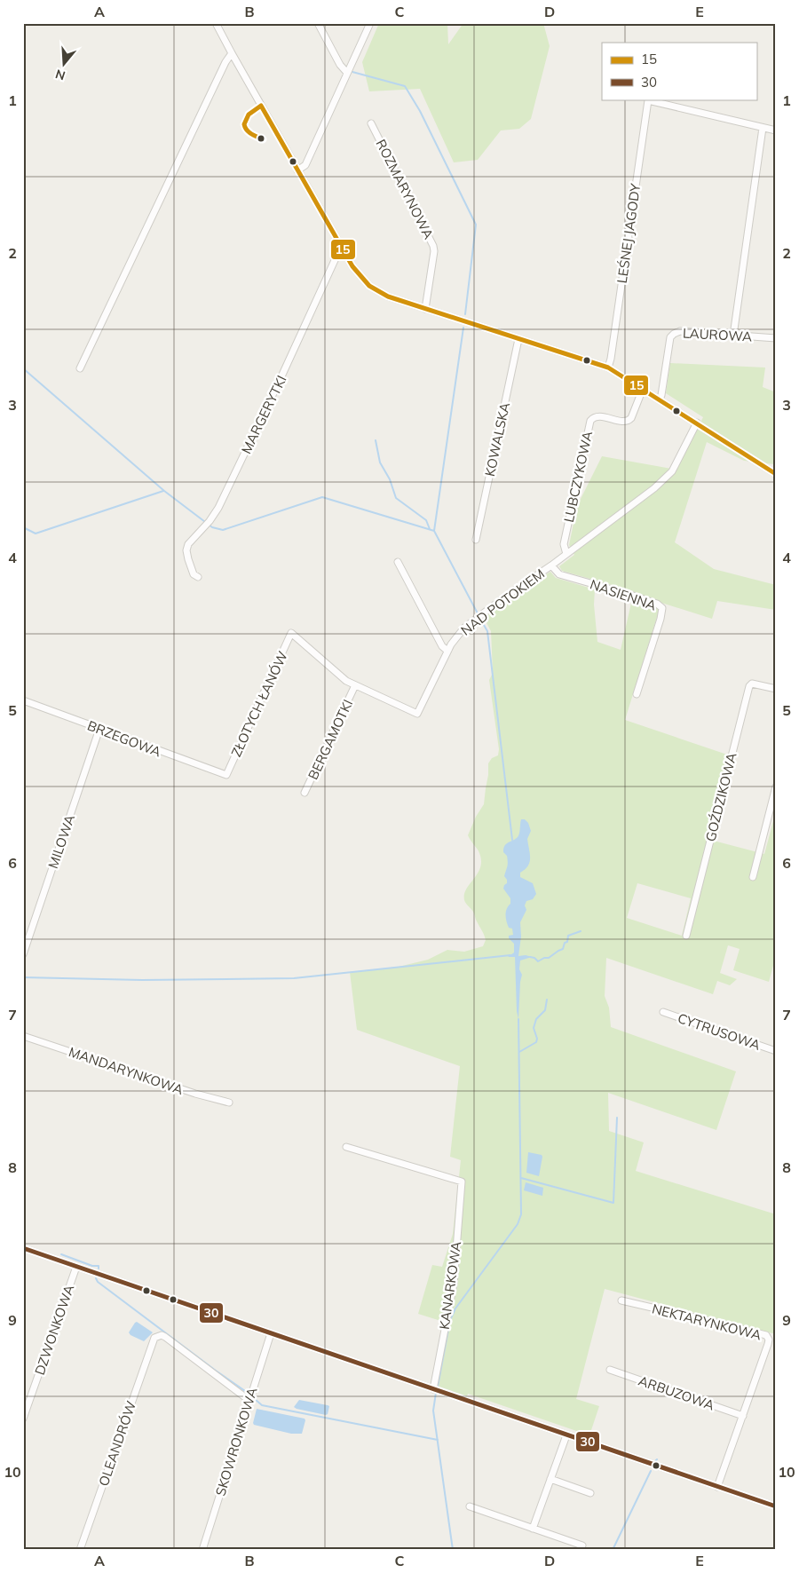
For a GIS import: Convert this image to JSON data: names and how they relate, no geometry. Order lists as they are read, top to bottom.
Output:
{
  "streets": {
    "street": [
      "ROZMARYNOWA",
      "LEŚNEJ JAGODY",
      "LAUROWA",
      "MARGERYTKI",
      "KOWALSKA",
      "LUBCZYKOWA",
      "NASIENNA",
      "NAD POTOKIEM",
      "ZŁOTYCH ŁANÓW",
      "BRZEGOWA",
      "BERGAMOTKI",
      "GOŹDZIKOWA",
      "MILOWA",
      "CYTRUSOWA",
      "MANDARYNKOWA",
      "KANARKOWA",
      "NEKTARYNKOWA",
      "DZWONKOWA",
      "ARBUZOWA",
      "SKOWRONKOWA",
      "OLEANDRÓW"
    ]
  },
  "crossings": [
    ["LUBCZYKOWA", "NAD POTOKIEM"],
    ["NASIENNA", "NAD POTOKIEM"],
    ["NAD POTOKIEM", "ZŁOTYCH ŁANÓW"],
    ["NAD POTOKIEM", "BERGAMOTKI"],
    ["ZŁOTYCH ŁANÓW", "BRZEGOWA"],
    ["BRZEGOWA", "MILOWA"],
    ["NEKTARYNKOWA", "ARBUZOWA"],
    ["SKOWRONKOWA", "OLEANDRÓW"]
  ],
  "lines": ["transit line 15", "transit line 30"],
  "legend": ["15", "30"],
  "north": "bottom",
  "grid": {
    "columns": [
      "A",
      "B",
      "C",
      "D",
      "E"
    ],
    "rows": [
      "1",
      "2",
      "3",
      "4",
      "5",
      "6",
      "7",
      "8",
      "9",
      "10"
    ]
  }
}
